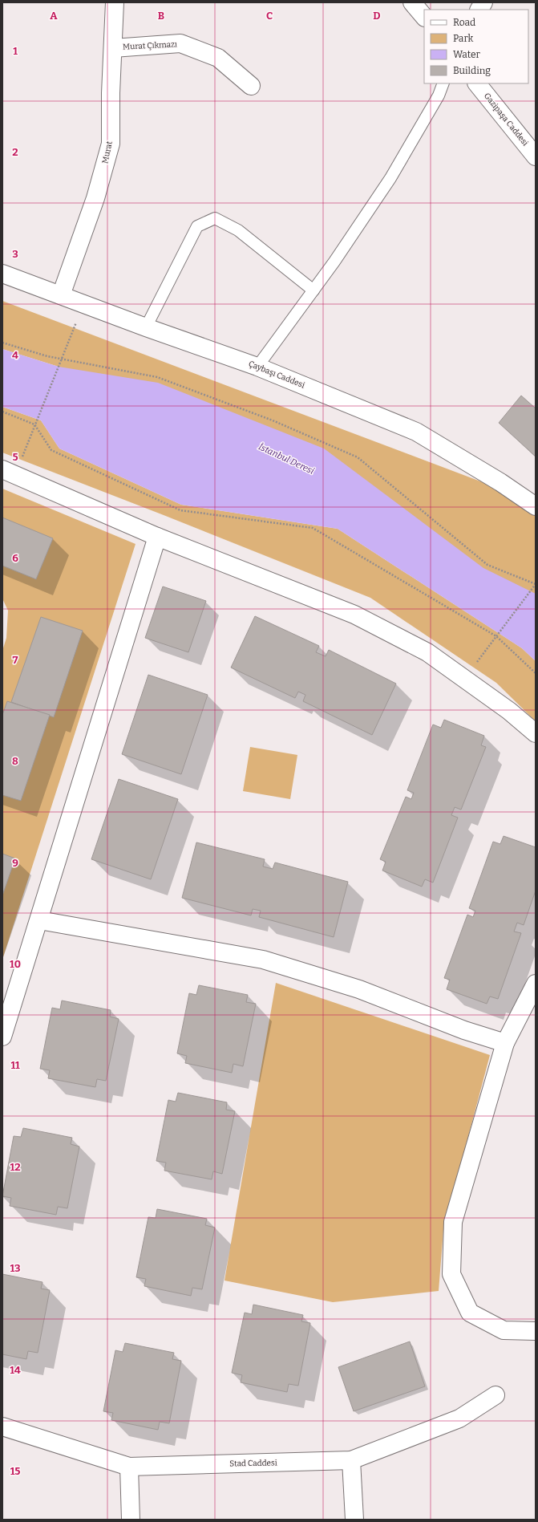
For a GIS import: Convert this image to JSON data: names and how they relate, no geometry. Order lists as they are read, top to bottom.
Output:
{
  "streets": {
    "street": [
      "Murat Çıkmazı",
      "Gazipaşa Caddesi",
      "Murat",
      "Çaybaşı Caddesi",
      "Stad Caddesi"
    ]
  },
  "crossings": [
    ["Murat Çıkmazı", "Murat"],
    ["Murat", "Çaybaşı Caddesi"]
  ],
  "water": ["İstanbul Deresi"],
  "legend": [
    "Road",
    "Park",
    "Water",
    "Building"
  ],
  "grid": {
    "columns": [
      "A",
      "B",
      "C",
      "D"
    ],
    "rows": [
      "1",
      "2",
      "3",
      "4",
      "5",
      "6",
      "7",
      "8",
      "9",
      "10",
      "11",
      "12",
      "13",
      "14",
      "15"
    ]
  }
}
